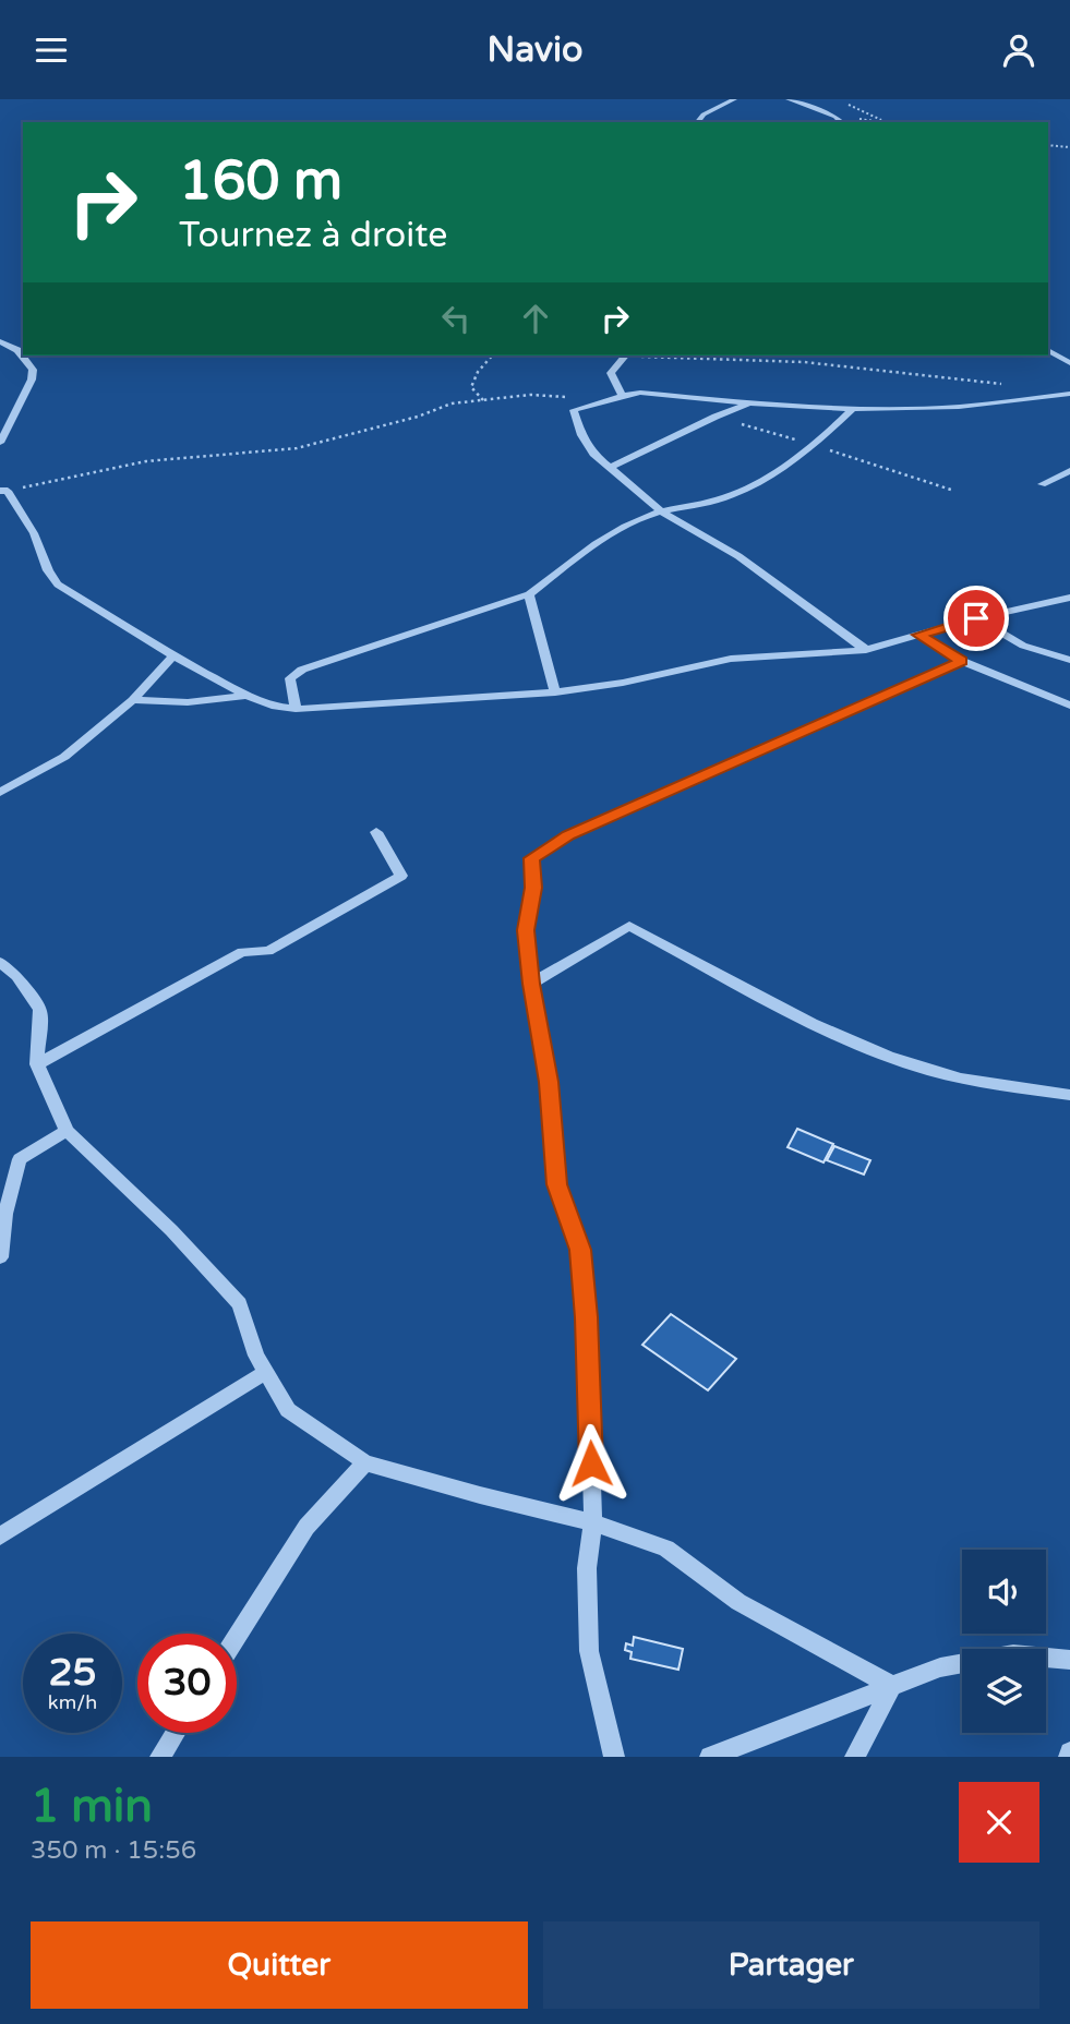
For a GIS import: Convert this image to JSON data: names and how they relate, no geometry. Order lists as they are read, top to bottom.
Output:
{
  "page": {
    "header": "Navio",
    "turn": ["160 m", "Tournez à droite"],
    "speed": "25 km/h",
    "limit": "30",
    "heading": ["1 min", "350 m · 15:56"],
    "buttons": ["Quitter", "Partager"]
  }
}
